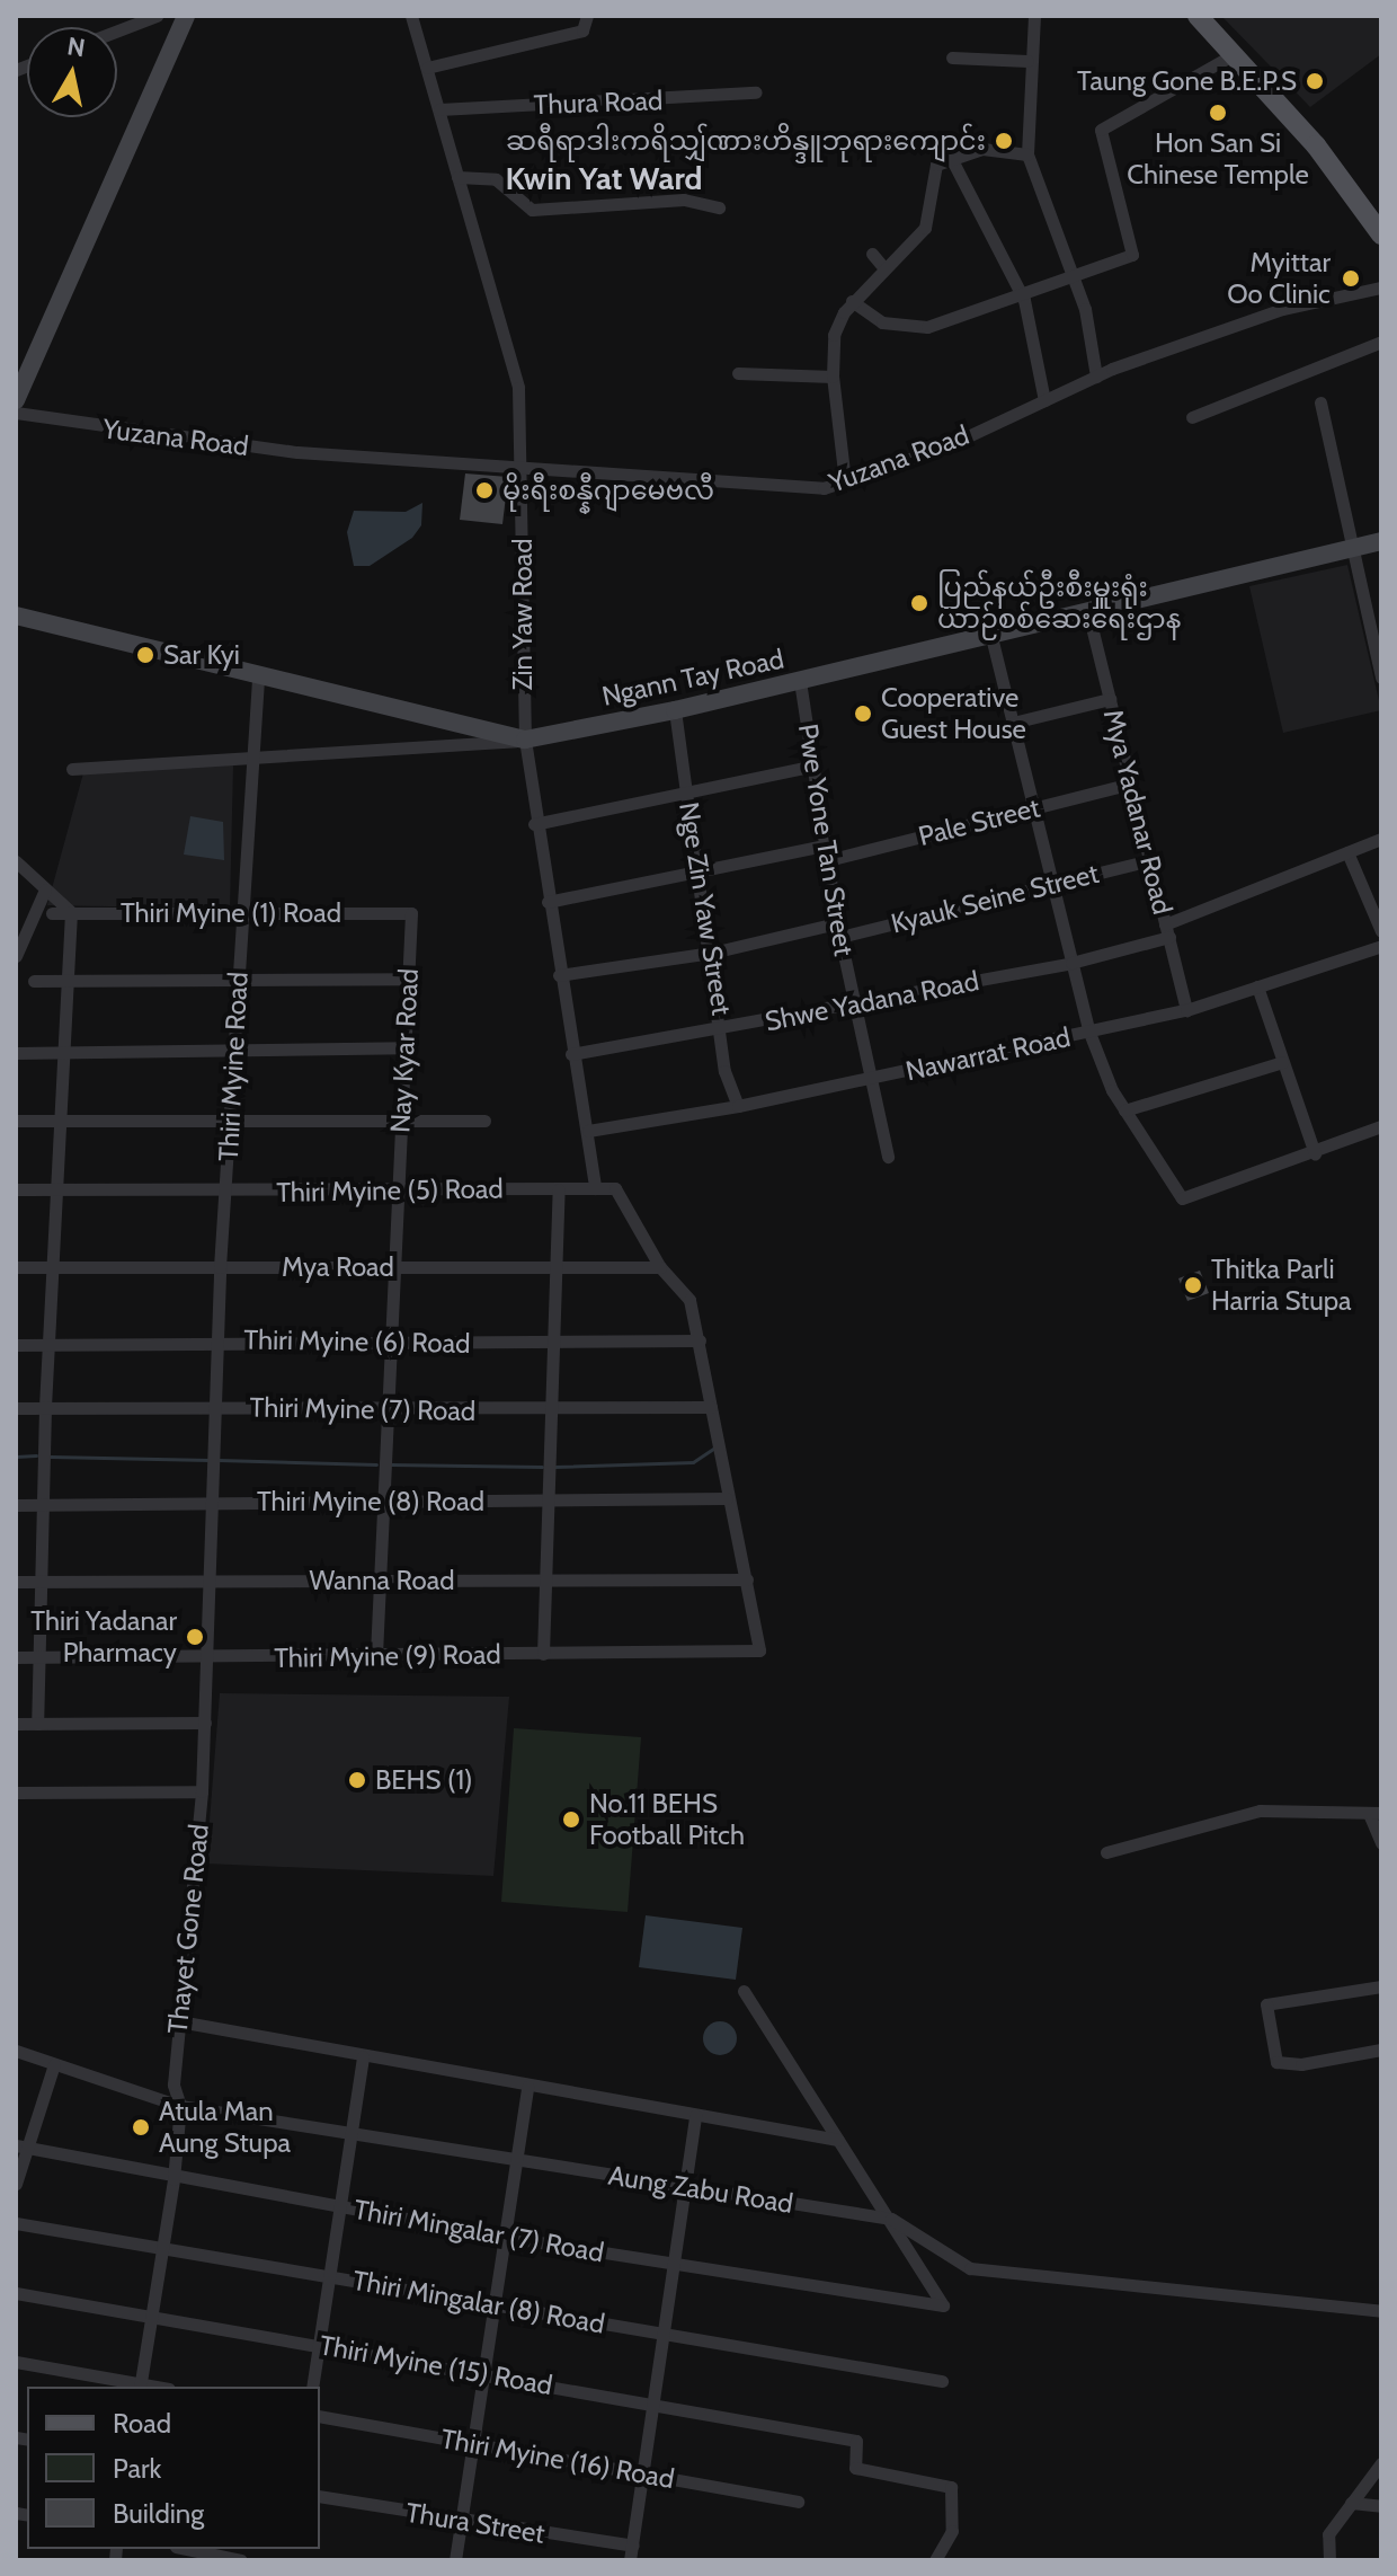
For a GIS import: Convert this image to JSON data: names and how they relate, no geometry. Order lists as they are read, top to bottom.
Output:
{
  "streets": {
    "main road": ["Ngann Tay Road"],
    "street": [
      "Thura Road",
      "Yuzana Road",
      "Zin Yaw Road",
      "Mya Yadanar Road",
      "Pale Street",
      "Pwe Yone Tan Street",
      "Kyauk Seine Street",
      "Nge Zin Yaw Street",
      "Thiri Myine (1) Road",
      "Shwe Yadana Road",
      "Nay Kyar Road",
      "Nawarrat Road",
      "Thiri Myine Road",
      "Thiri Myine (5) Road",
      "Mya Road",
      "Thiri Myine (6) Road",
      "Thiri Myine (7) Road",
      "Thiri Myine (8) Road",
      "Wanna Road",
      "Thiri Myine (9) Road",
      "Thayet Gone Road",
      "Aung Zabu Road",
      "Thiri Mingalar (7) Road",
      "Thiri Mingalar (8) Road",
      "Thiri Myine (15) Road",
      "Thiri Myine (16) Road",
      "Thura Street"
    ]
  },
  "crossings": [
    ["Thura Road", "Zin Yaw Road"],
    ["Yuzana Road", "Zin Yaw Road"],
    ["Zin Yaw Road", "Ngann Tay Road"],
    ["Zin Yaw Road", "Shwe Yadana Road"],
    ["Zin Yaw Road", "Nawarrat Road"],
    ["Zin Yaw Road", "Thiri Myine (5) Road"],
    ["Ngann Tay Road", "Mya Yadanar Road"],
    ["Ngann Tay Road", "Pwe Yone Tan Street"],
    ["Ngann Tay Road", "Nge Zin Yaw Street"],
    ["Ngann Tay Road", "Thiri Myine Road"],
    ["Mya Yadanar Road", "Pale Street"],
    ["Mya Yadanar Road", "Kyauk Seine Street"],
    ["Mya Yadanar Road", "Shwe Yadana Road"],
    ["Mya Yadanar Road", "Nawarrat Road"],
    ["Pale Street", "Pwe Yone Tan Street"],
    ["Pwe Yone Tan Street", "Kyauk Seine Street"],
    ["Pwe Yone Tan Street", "Shwe Yadana Road"],
    ["Pwe Yone Tan Street", "Nawarrat Road"],
    ["Nge Zin Yaw Street", "Shwe Yadana Road"],
    ["Nge Zin Yaw Street", "Nawarrat Road"],
    ["Thiri Myine (1) Road", "Nay Kyar Road"],
    ["Thiri Myine (1) Road", "Thiri Myine Road"],
    ["Nay Kyar Road", "Thiri Myine (5) Road"],
    ["Nay Kyar Road", "Mya Road"],
    ["Nay Kyar Road", "Thiri Myine (6) Road"],
    ["Nay Kyar Road", "Thiri Myine (7) Road"],
    ["Nay Kyar Road", "Thiri Myine (8) Road"],
    ["Nay Kyar Road", "Wanna Road"],
    ["Nay Kyar Road", "Thiri Myine (9) Road"],
    ["Thiri Myine Road", "Thiri Myine (5) Road"],
    ["Thiri Myine Road", "Mya Road"],
    ["Thiri Myine Road", "Thiri Myine (6) Road"],
    ["Thiri Myine Road", "Thiri Myine (7) Road"],
    ["Thiri Myine Road", "Thayet Gone Road"],
    ["Thiri Myine (8) Road", "Thayet Gone Road"],
    ["Wanna Road", "Thiri Myine (9) Road"],
    ["Wanna Road", "Thayet Gone Road"],
    ["Thiri Myine (9) Road", "Thayet Gone Road"],
    ["Thayet Gone Road", "Aung Zabu Road"],
    ["Thayet Gone Road", "Thiri Mingalar (7) Road"],
    ["Thayet Gone Road", "Thiri Mingalar (8) Road"],
    ["Thayet Gone Road", "Thiri Myine (15) Road"],
    ["Aung Zabu Road", "Thiri Mingalar (7) Road"]
  ],
  "districts": ["Kwin Yat Ward"],
  "places": [
    "Taung Gone B.E.P.S",
    "Hon San Si Chinese Temple",
    "ဆရီရာဒါးကရိသျှ်ဏားဟိန္ဒူဘုရားကျောင်း",
    "Myittar Oo Clinic",
    "မိုးရီးစန္နီဂျာမေဗလီ",
    "ပြည်နယ်ဦးစီးမှူးရုံး ယာဉ်စစ်ဆေးရေးဌာန",
    "Sar Kyi",
    "Cooperative Guest House",
    "Thitka Parli Harria Stupa",
    "Thiri Yadanar Pharmacy",
    "BEHS (1)",
    "No.11 BEHS Football Pitch",
    "Atula Man Aung Stupa"
  ],
  "legend": ["Road", "Park", "Building"],
  "north": "top"
}
